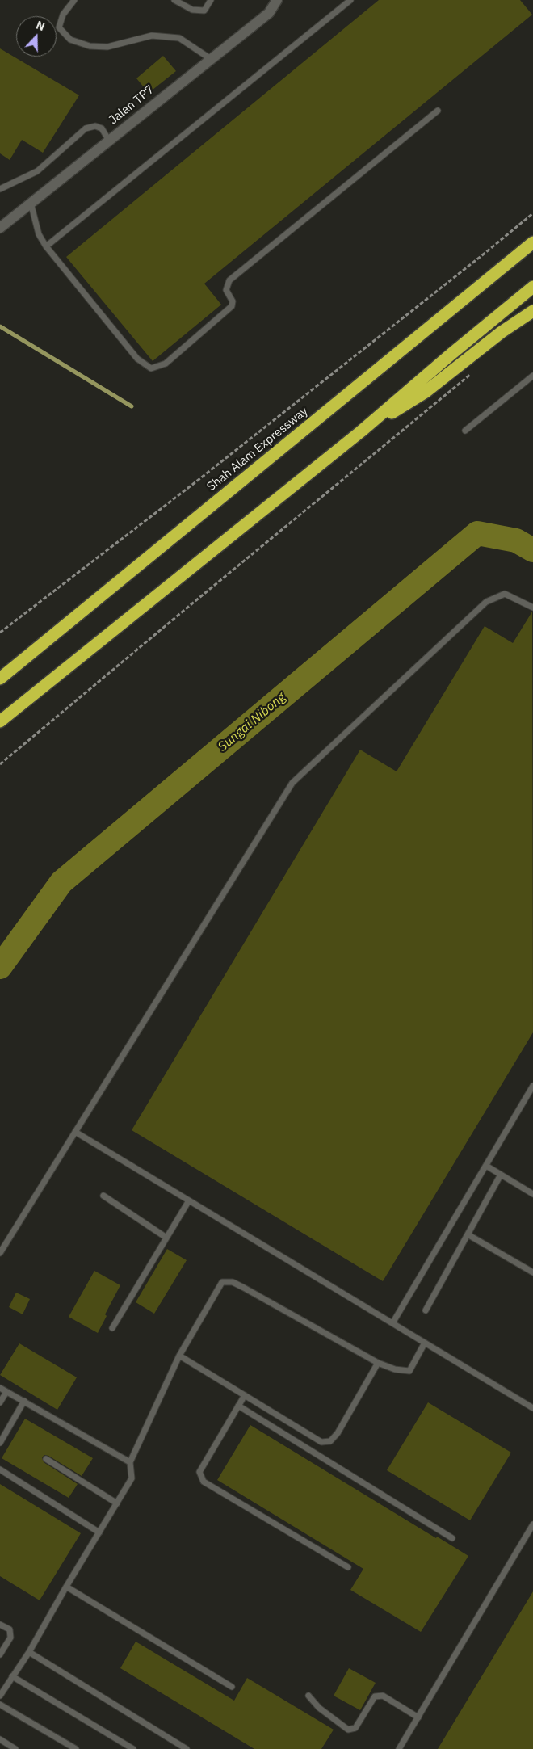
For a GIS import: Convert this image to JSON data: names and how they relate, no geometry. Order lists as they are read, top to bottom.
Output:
{
  "streets": {
    "highway": ["Shah Alam Expressway"],
    "street": ["Jalan TP7"]
  },
  "water": ["Sungai Nibong"],
  "north": "top"
}
